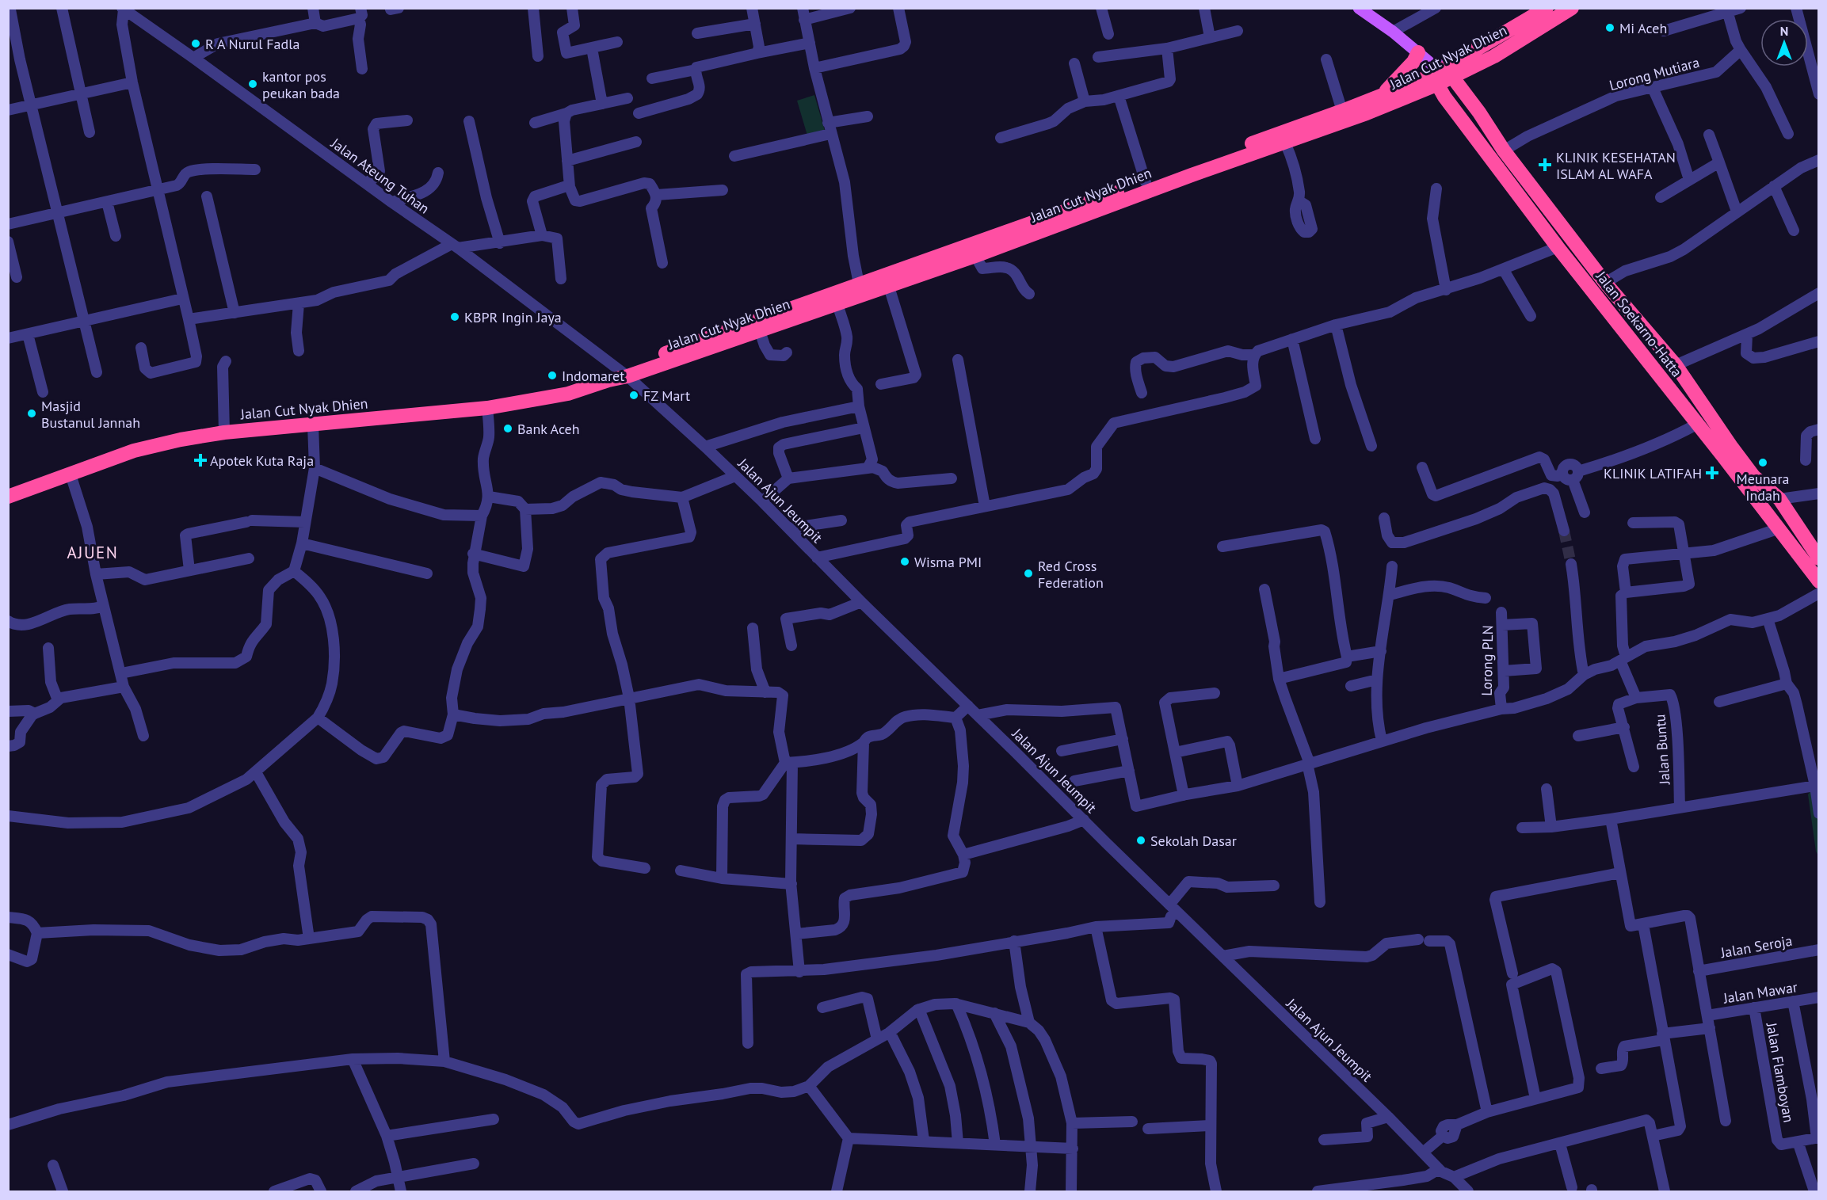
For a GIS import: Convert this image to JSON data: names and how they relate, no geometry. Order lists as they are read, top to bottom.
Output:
{
  "streets": {
    "highway": ["Jalan Cut Nyak Dhien", "Jalan Soekarno-Hatta"],
    "street": [
      "Lorong Mutiara",
      "Jalan Ateung Tuhan",
      "Jalan Ajun Jeumpit",
      "Lorong PLN",
      "Jalan Buntu",
      "Jalan Seroja",
      "Jalan Mawar",
      "Jalan Flamboyan"
    ]
  },
  "crossings": [
    ["Jalan Cut Nyak Dhien", "Jalan Ateung Tuhan"],
    ["Jalan Cut Nyak Dhien", "Jalan Soekarno-Hatta"],
    ["Jalan Cut Nyak Dhien", "Jalan Ajun Jeumpit"],
    ["Lorong Mutiara", "Jalan Soekarno-Hatta"],
    ["Jalan Ateung Tuhan", "Jalan Ajun Jeumpit"],
    ["Jalan Mawar", "Jalan Flamboyan"]
  ],
  "districts": ["AJUEN"],
  "places": {
    "other": [
      "Mi Aceh",
      "R A Nurul Fadla",
      "kantor pos peukan bada",
      "KBPR Ingin Jaya",
      "Indomaret",
      "FZ Mart",
      "Masjid Bustanul Jannah",
      "Bank Aceh",
      "Meunara Indah",
      "Wisma PMI",
      "Red Cross Federation",
      "Sekolah Dasar"
    ],
    "health": ["KLINIK KESEHATAN ISLAM AL WAFA", "Apotek Kuta Raja", "KLINIK LATIFAH"]
  },
  "north": "top"
}
